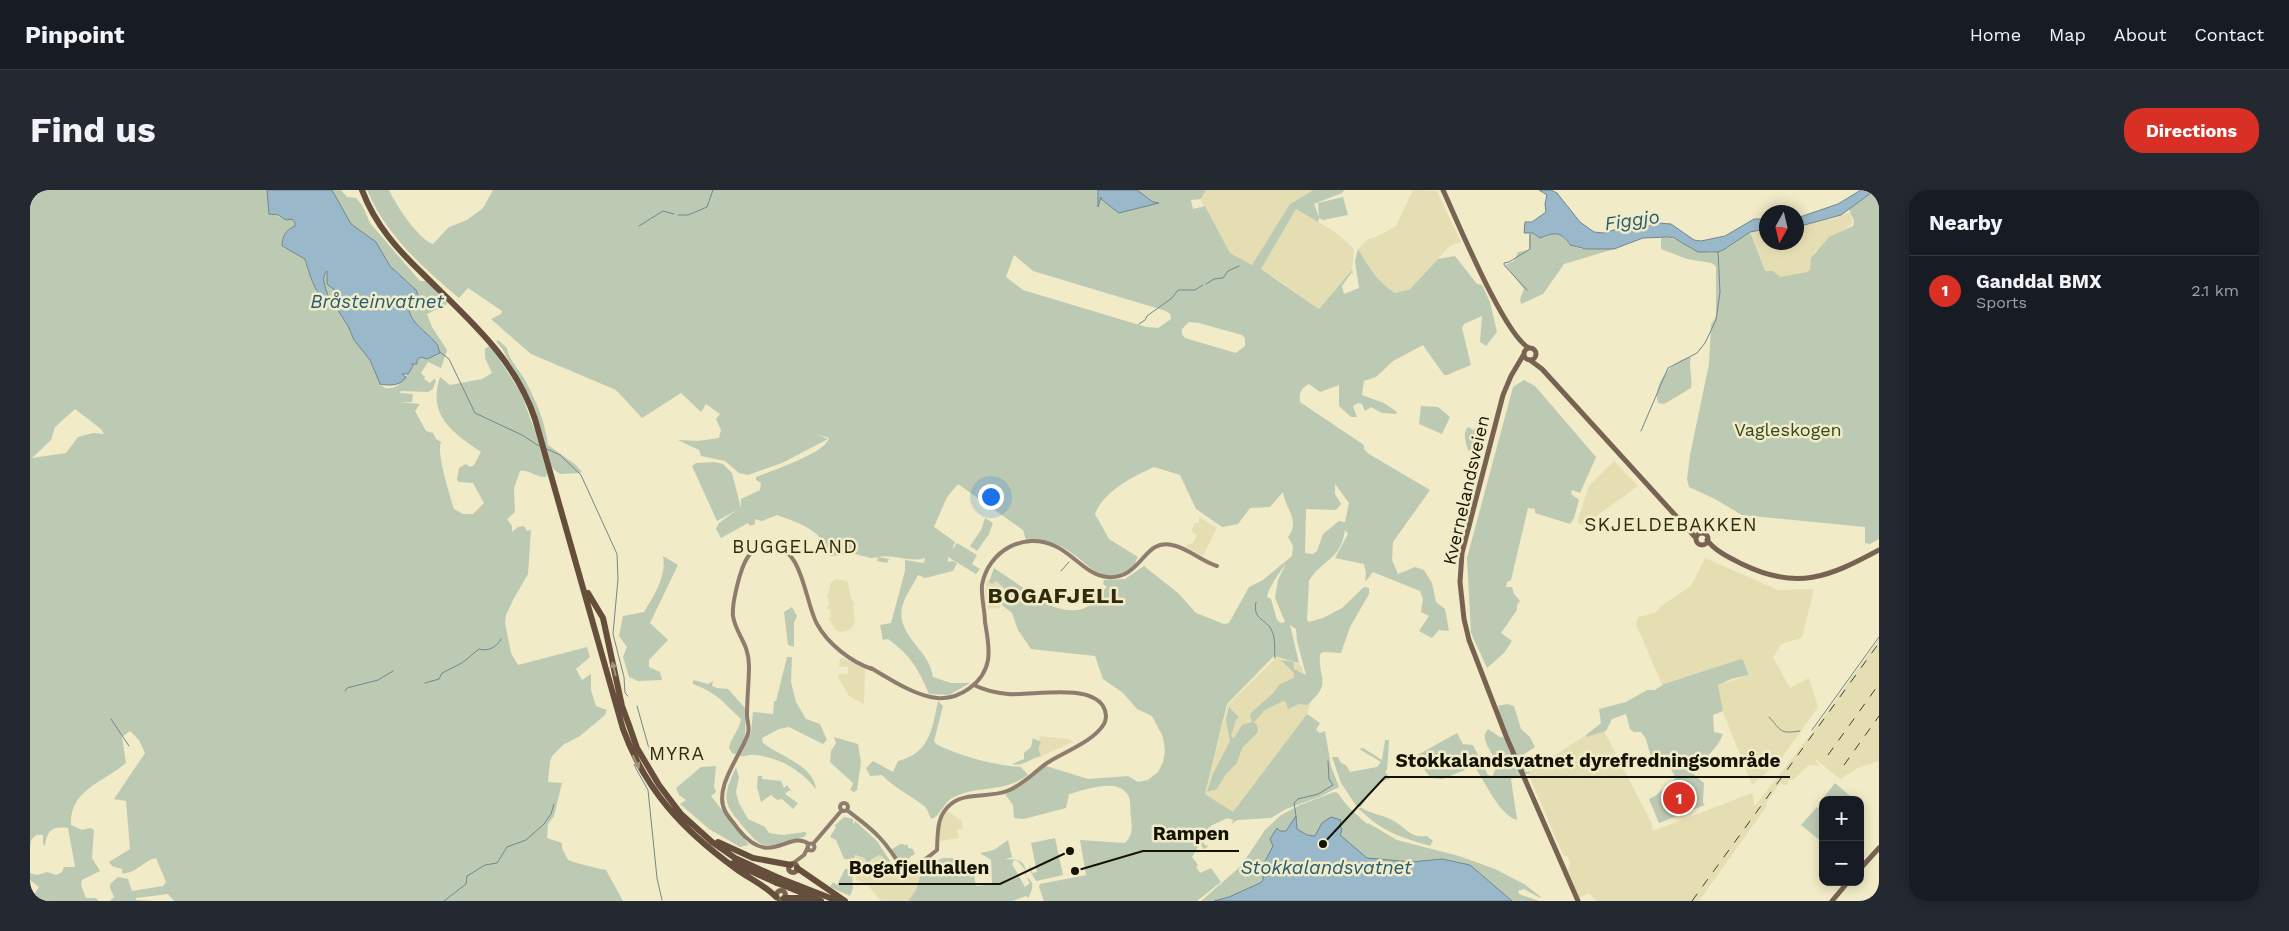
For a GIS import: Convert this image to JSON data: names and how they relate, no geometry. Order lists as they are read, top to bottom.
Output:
{
  "streets": {
    "main road": ["Kvernelandsveien"]
  },
  "districts": [
    "SKJELDEBAKKEN",
    "BUGGELAND",
    "BOGAFJELL",
    "MYRA"
  ],
  "water": ["Figgjo", "Bråsteinvatnet", "Stokkalandsvatnet"],
  "parks": ["Vagleskogen"],
  "places": ["Stokkalandsvatnet dyrefredningsområde", "Bogafjellhallen", "Rampen"],
  "north": "bottom",
  "page": {
    "header": "Pinpoint",
    "nav": [
      "Home",
      "Map",
      "About",
      "Contact"
    ],
    "buttons": "Directions",
    "title": "Find us",
    "heading": "Nearby",
    "list": [
      {
        "mark": "1",
        "name": "Ganddal BMX",
        "note": "Sports",
        "value": "2.1 km"
      }
    ],
    "pins": "1",
    "map_buttons": ["+", "−"]
  }
}
